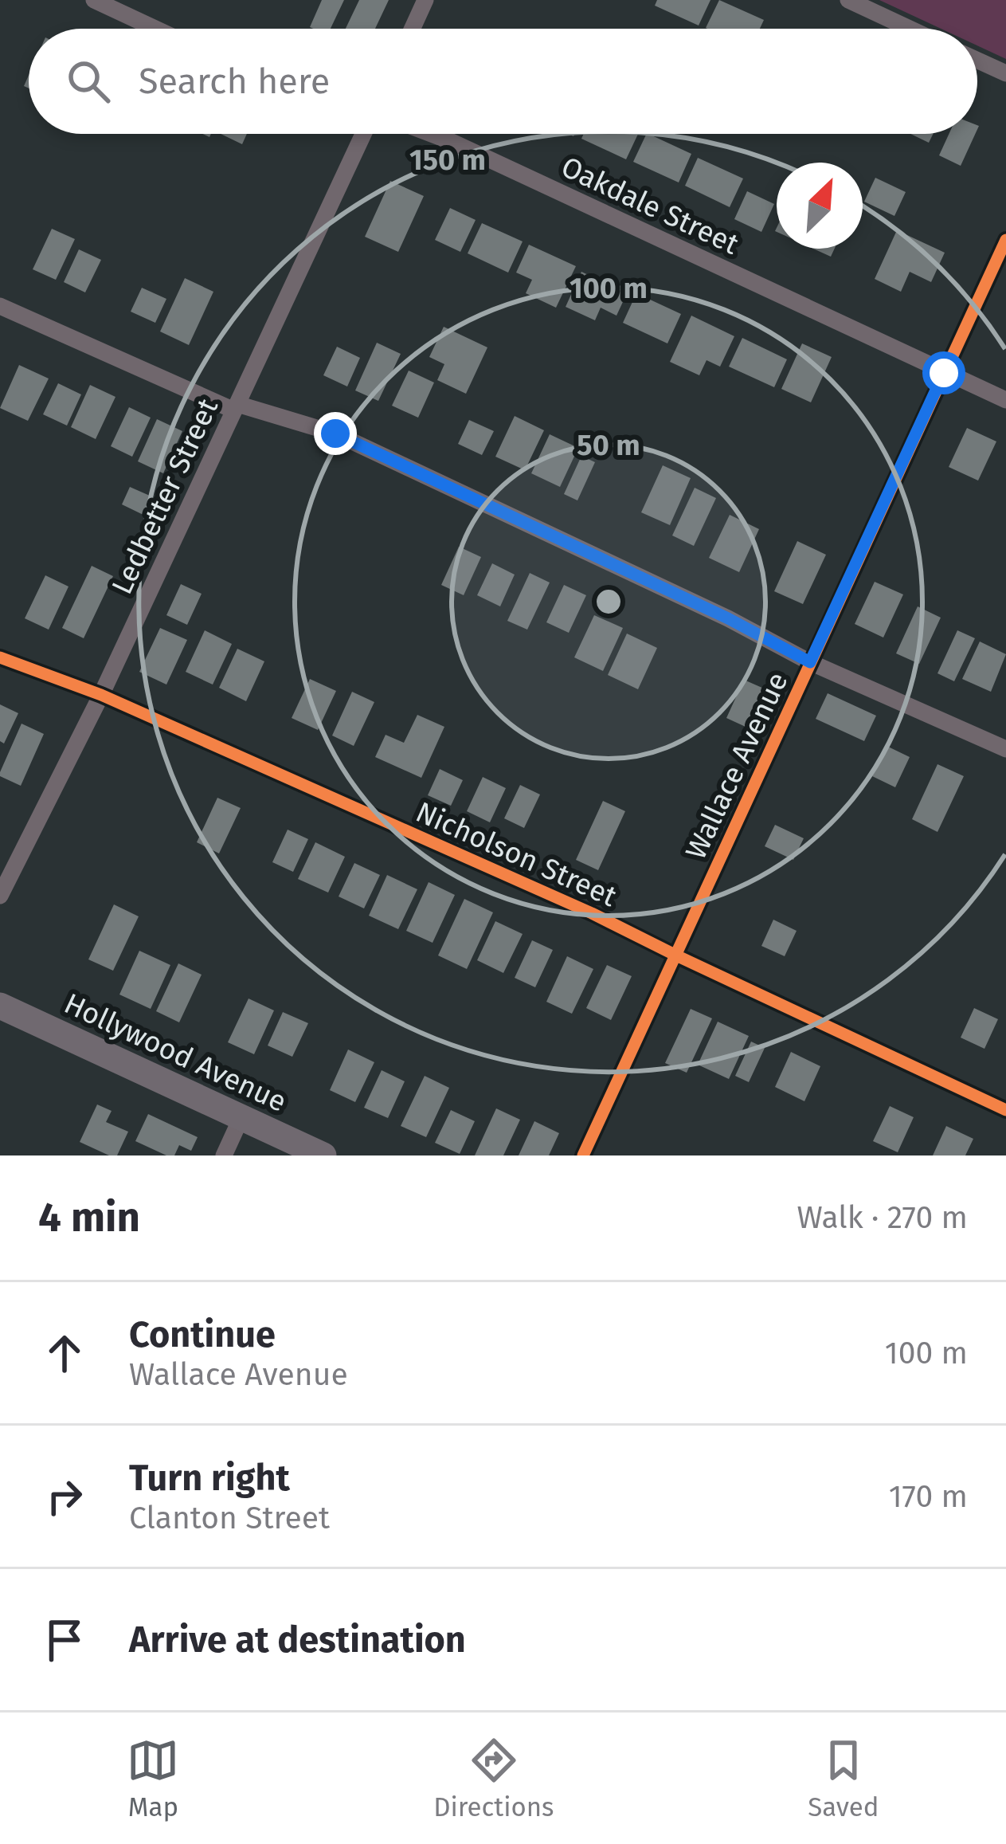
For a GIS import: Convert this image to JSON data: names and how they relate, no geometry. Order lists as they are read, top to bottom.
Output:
{
  "streets": {
    "main road": ["Hollywood Avenue"],
    "street": [
      "Oakdale Street",
      "Ledbetter Street",
      "Wallace Avenue",
      "Nicholson Street"
    ]
  },
  "crossings": [
    ["Oakdale Street", "Wallace Avenue"],
    ["Ledbetter Street", "Nicholson Street"],
    ["Wallace Avenue", "Nicholson Street"]
  ],
  "north": "top right",
  "page": {
    "search": "Search here",
    "heading": ["4 min", "Walk · 270 m"],
    "list": [
      ["Continue", "Wallace Avenue", "100 m"],
      ["Turn right", "Clanton Street", "170 m"],
      "Arrive at destination"
    ],
    "nav": ["Map", "Directions", "Saved"]
  },
  "rings": ["150 m", "100 m", "50 m"]
}
